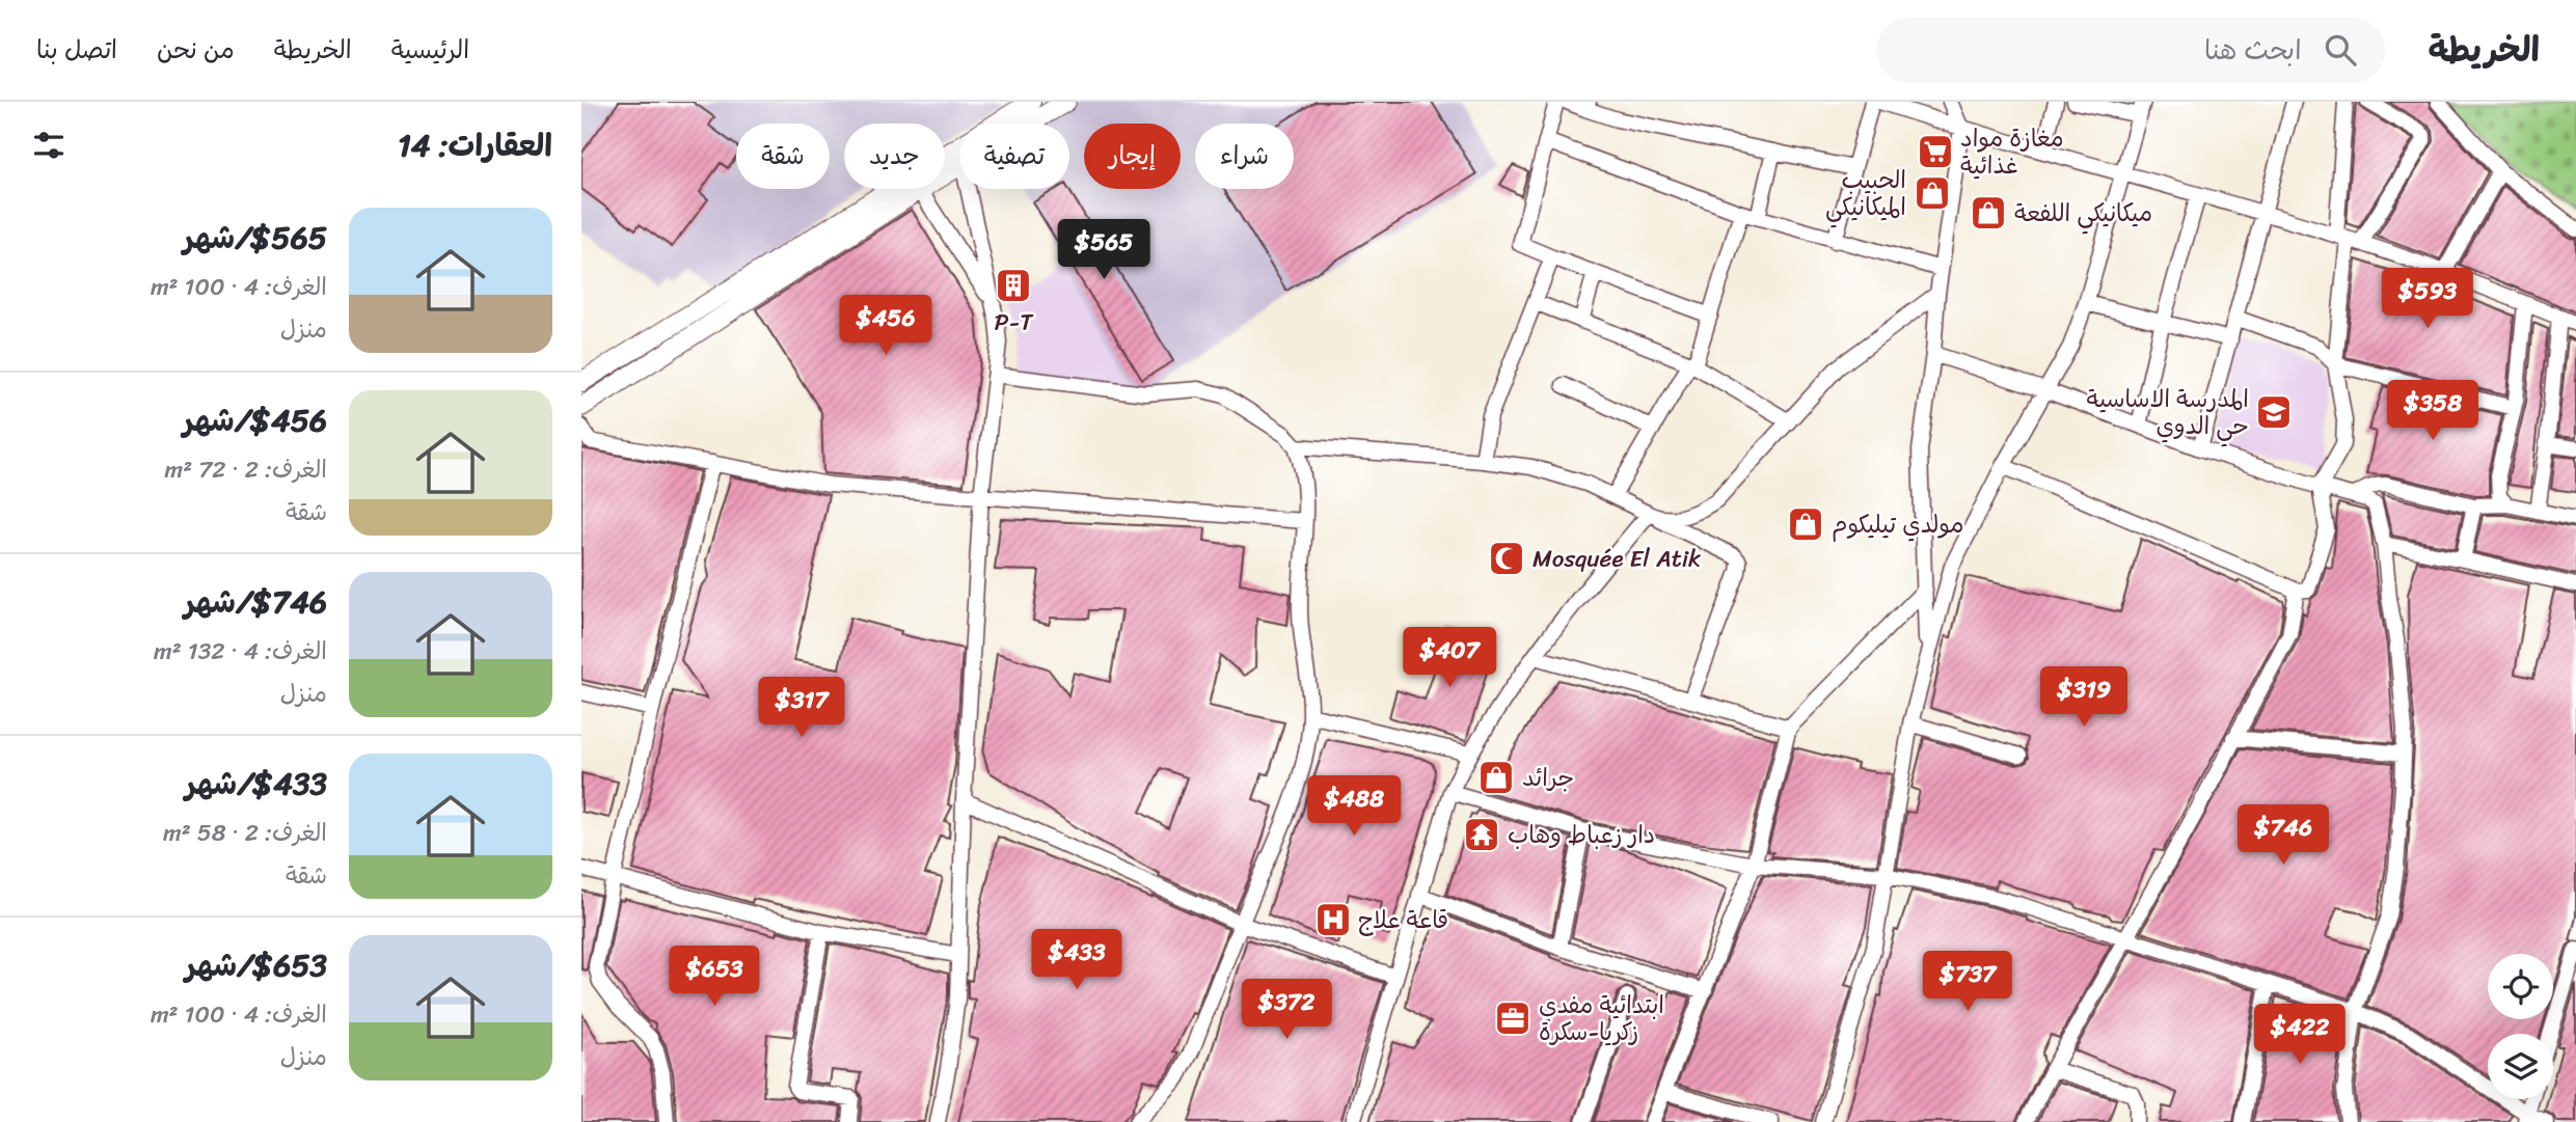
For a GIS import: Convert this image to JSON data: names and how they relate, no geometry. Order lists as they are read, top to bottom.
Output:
{
  "places": {
    "supermarket": ["مغازة مواد غذائية"],
    "shop": [
      "الحبيب الميكانيكي",
      "ميكانيكي اللفعة",
      "مولدي تيليكوم",
      "جرائد"
    ],
    "building": ["P-T"],
    "school or university": ["المدرسة الاساسية حي الدوي"],
    "mosque": ["Mosquée El Atik"],
    "temple": ["دار زعباط وهاب"],
    "hospital": ["قاعة علاج"],
    "office": ["ابتدائية مفدي زكريا-سكرة"]
  },
  "page": {
    "header": "الخريطة",
    "search": "ابحث هنا",
    "nav": [
      "الرئيسية",
      "الخريطة",
      "من نحن",
      "اتصل بنا"
    ],
    "heading": "العقارات: 14",
    "chip": [
      "شراء",
      "إيجار",
      "تصفية",
      "جديد",
      "شقة"
    ],
    "list": [
      {
        "name": "$565/شهر",
        "note": "الغرف: 4 · 100 m² · منزل"
      },
      {
        "name": "$456/شهر",
        "note": "الغرف: 2 · 72 m² · شقة"
      },
      {
        "name": "$746/شهر",
        "note": "الغرف: 4 · 132 m² · منزل"
      },
      {
        "name": "$433/شهر",
        "note": "الغرف: 2 · 58 m² · شقة"
      },
      {
        "name": "$653/شهر",
        "note": "الغرف: 4 · 100 m² · منزل"
      }
    ],
    "price": [
      "$565",
      "$593",
      "$456",
      "$358",
      "$407",
      "$319",
      "$317",
      "$488",
      "$746",
      "$433",
      "$653",
      "$737",
      "$372",
      "$422"
    ]
  }
}
